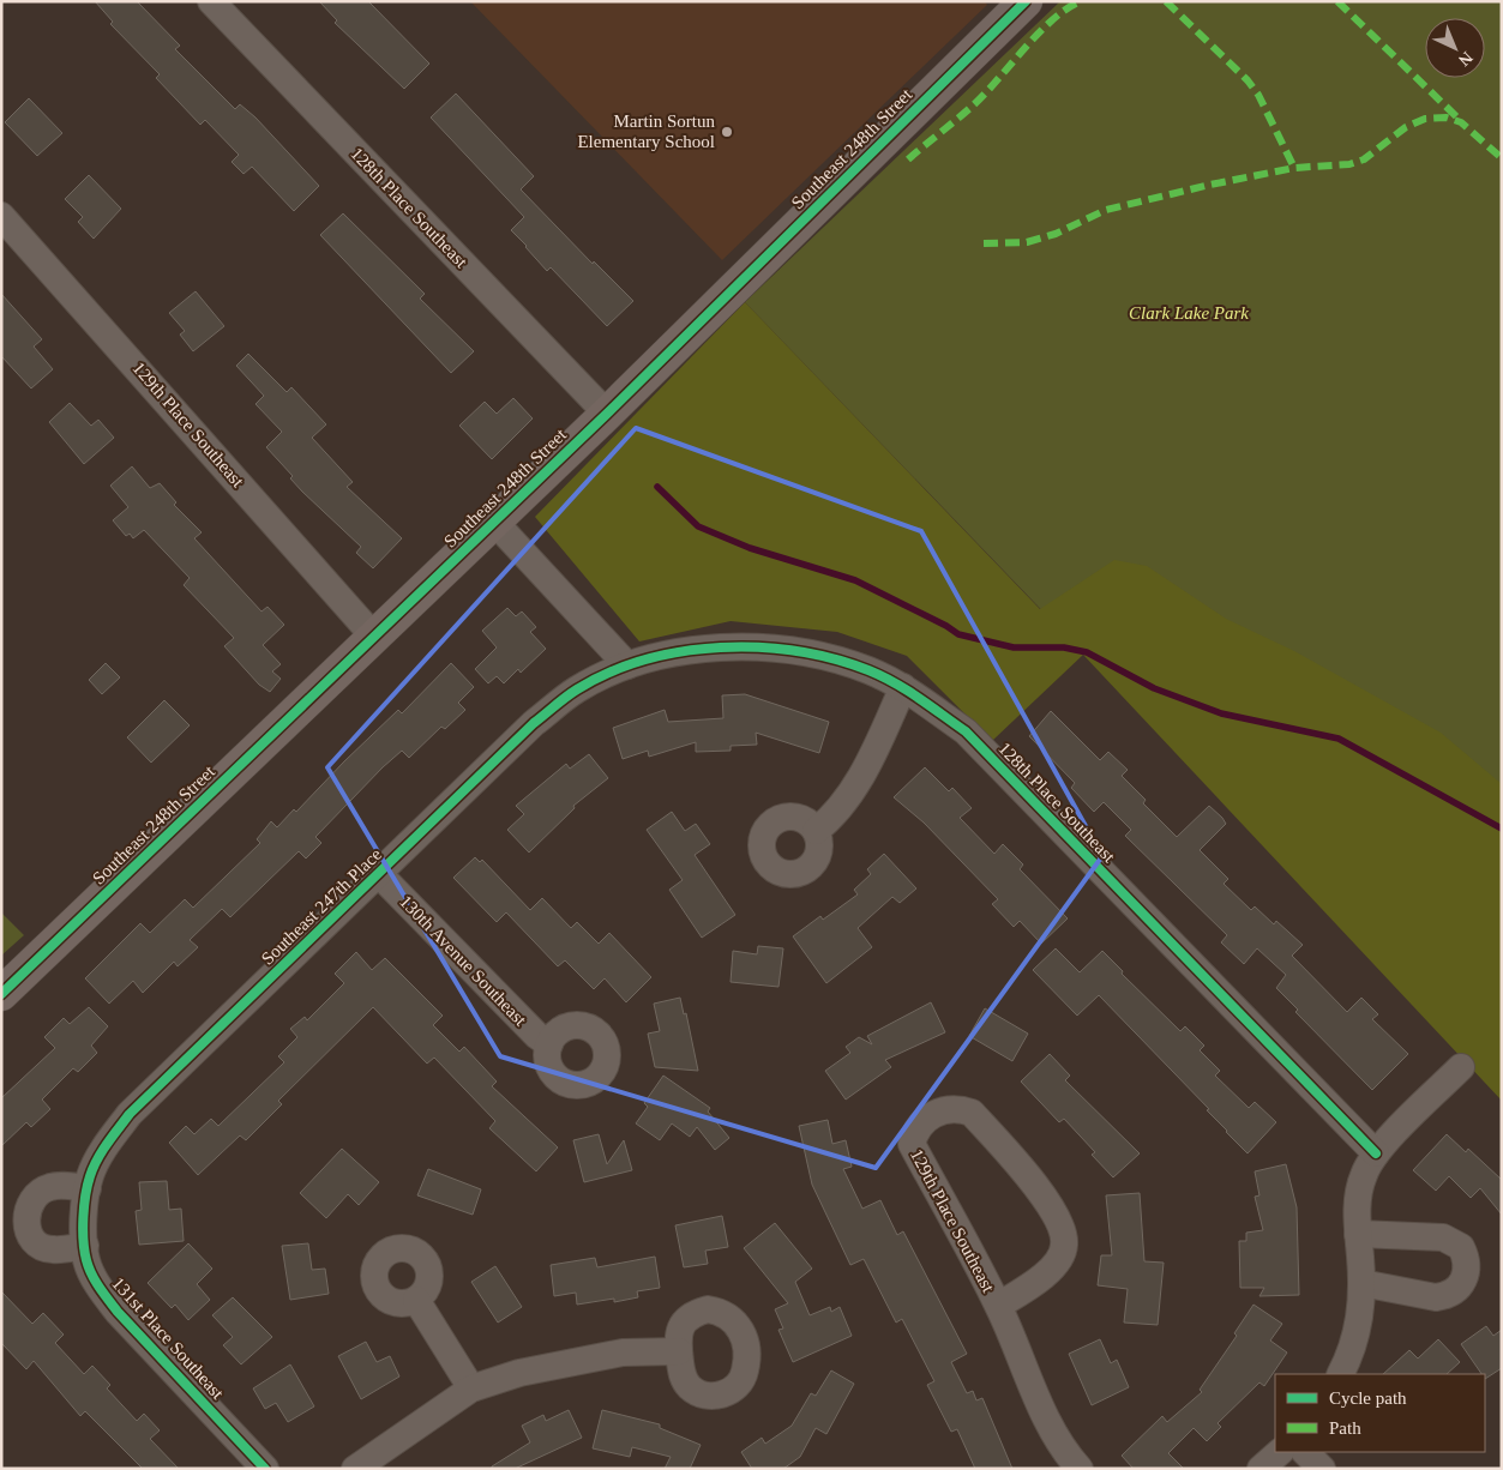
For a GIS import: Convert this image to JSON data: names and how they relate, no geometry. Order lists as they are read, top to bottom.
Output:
{
  "streets": {
    "street": [
      "Southeast 248th Street",
      "128th Place Southeast",
      "129th Place Southeast",
      "Southeast 247th Place",
      "130th Avenue Southeast",
      "131st Place Southeast"
    ]
  },
  "crossings": [
    ["Southeast 248th Street", "128th Place Southeast"],
    ["Southeast 248th Street", "129th Place Southeast"],
    ["128th Place Southeast", "Southeast 247th Place"],
    ["Southeast 247th Place", "130th Avenue Southeast"],
    ["Southeast 247th Place", "131st Place Southeast"]
  ],
  "parks": ["Clark Lake Park"],
  "places": ["Martin Sortun Elementary School"],
  "legend": ["Cycle path", "Path"],
  "north": "bottom right"
}
